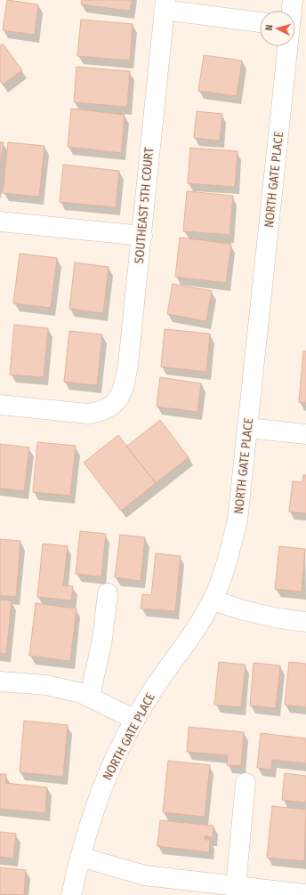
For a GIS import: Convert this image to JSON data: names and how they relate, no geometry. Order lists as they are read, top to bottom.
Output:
{
  "streets": {
    "street": ["NORTH GATE PLACE", "SOUTHEAST 5TH COURT"]
  },
  "north": "left"
}
